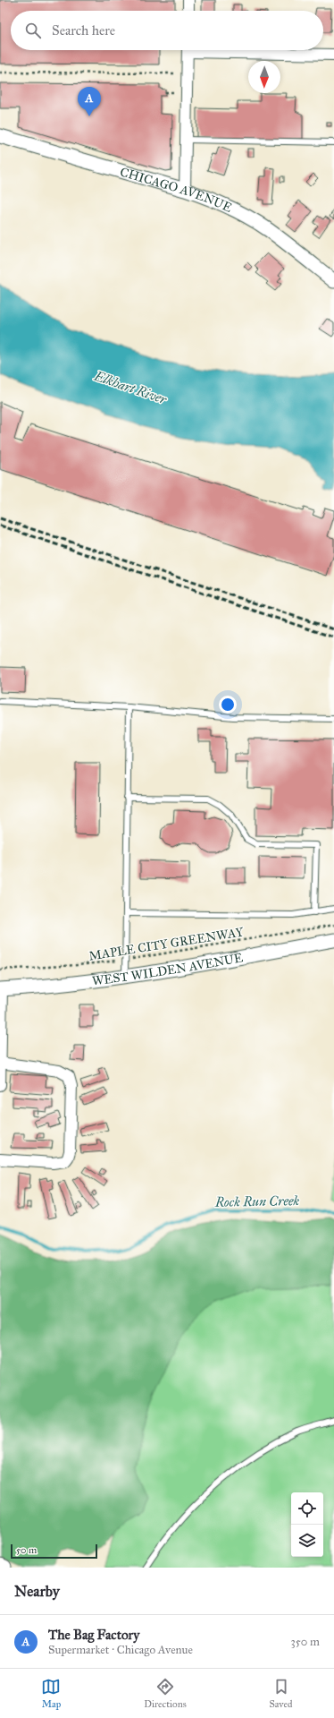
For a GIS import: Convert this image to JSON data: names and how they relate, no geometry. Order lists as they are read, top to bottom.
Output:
{
  "streets": {
    "street": ["CHICAGO AVENUE", "WEST WILDEN AVENUE"],
    "path": ["MAPLE CITY GREENWAY"]
  },
  "water": ["Elkhart River", "Rock Run Creek"],
  "scale_bar": "50 m",
  "north": "bottom",
  "page": {
    "search": "Search here",
    "pins": "A",
    "scale": "50 m",
    "heading": "Nearby",
    "list": [
      {
        "mark": "A",
        "name": "The Bag Factory",
        "note": "Supermarket · Chicago Avenue",
        "value": "350 m"
      }
    ],
    "nav": ["Map", "Directions", "Saved"]
  }
}
